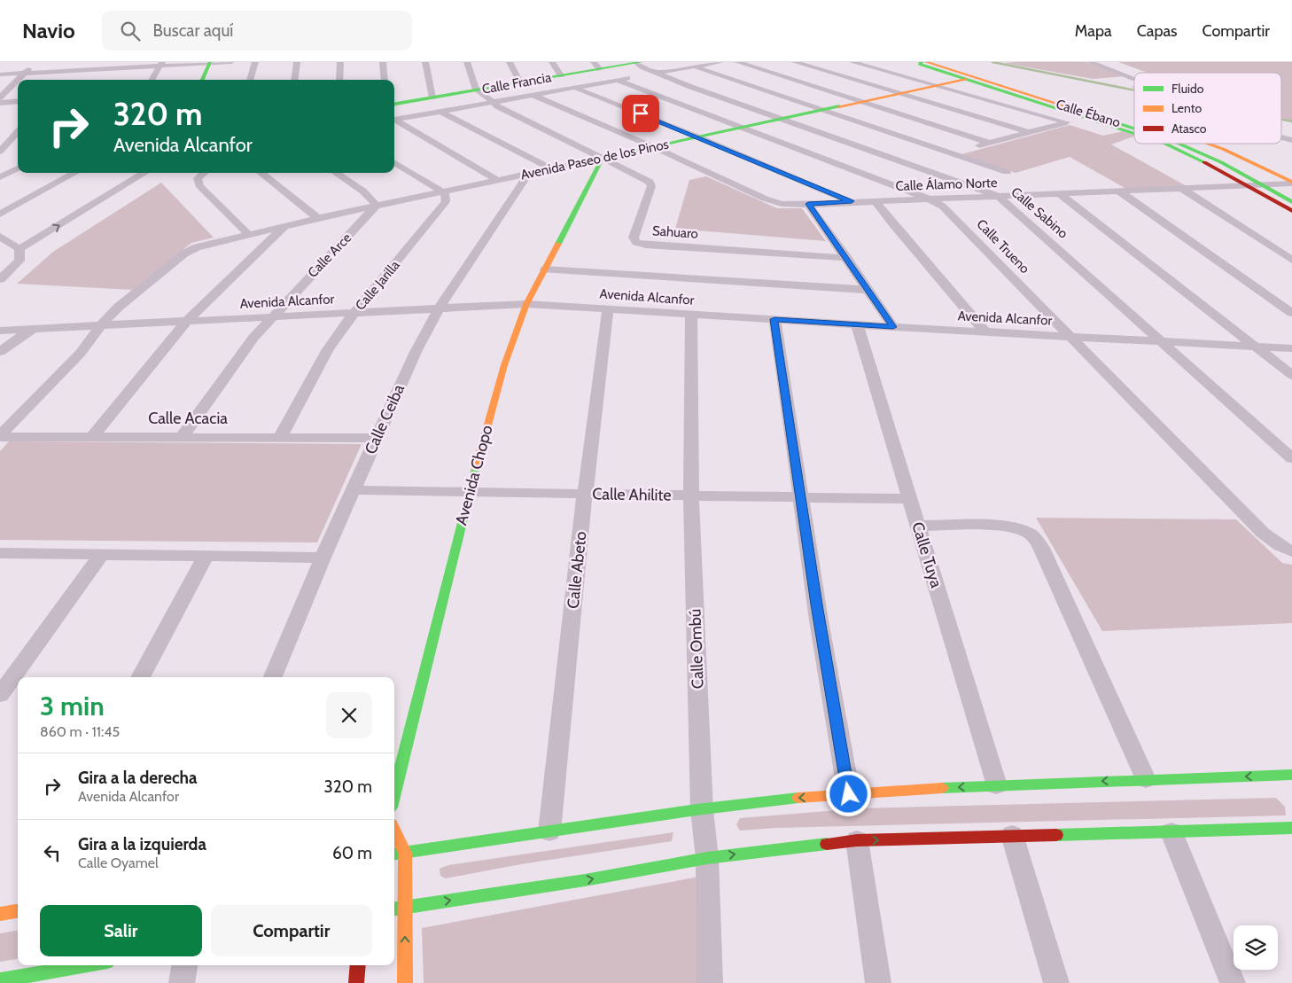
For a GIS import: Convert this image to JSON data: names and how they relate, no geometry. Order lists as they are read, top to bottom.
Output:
{
  "streets": {
    "street": [
      "Calle Francia",
      "Calle Ébano",
      "Avenida Paseo de los Pinos",
      "Calle Álamo Norte",
      "Calle Sabino",
      "Sahuaro",
      "Calle Trueno",
      "Calle Arce",
      "Calle Jarilla",
      "Avenida Alcanfor",
      "Calle Acacia",
      "Calle Ceiba",
      "Avenida Chopo",
      "Calle Ahilite",
      "Calle Tuya",
      "Calle Abeto",
      "Calle Ombú"
    ]
  },
  "crossings": [
    ["Calle Francia", "Calle Sabino"],
    ["Calle Francia", "Sahuaro"],
    ["Calle Ébano", "Avenida Paseo de los Pinos"],
    ["Calle Ébano", "Calle Álamo Norte"],
    ["Avenida Paseo de los Pinos", "Calle Álamo Norte"],
    ["Avenida Paseo de los Pinos", "Calle Sabino"],
    ["Avenida Paseo de los Pinos", "Sahuaro"],
    ["Avenida Paseo de los Pinos", "Calle Trueno"],
    ["Avenida Paseo de los Pinos", "Calle Arce"],
    ["Avenida Paseo de los Pinos", "Calle Jarilla"],
    ["Avenida Paseo de los Pinos", "Avenida Alcanfor"],
    ["Avenida Paseo de los Pinos", "Calle Acacia"],
    ["Avenida Paseo de los Pinos", "Calle Ceiba"],
    ["Avenida Paseo de los Pinos", "Avenida Chopo"],
    ["Calle Álamo Norte", "Calle Sabino"],
    ["Calle Álamo Norte", "Calle Trueno"],
    ["Calle Sabino", "Avenida Alcanfor"],
    ["Sahuaro", "Avenida Chopo"],
    ["Calle Trueno", "Avenida Alcanfor"],
    ["Calle Arce", "Avenida Alcanfor"],
    ["Calle Arce", "Calle Acacia"],
    ["Calle Jarilla", "Avenida Alcanfor"],
    ["Calle Jarilla", "Calle Acacia"],
    ["Avenida Alcanfor", "Calle Ceiba"],
    ["Avenida Alcanfor", "Avenida Chopo"],
    ["Avenida Alcanfor", "Calle Tuya"],
    ["Avenida Alcanfor", "Calle Abeto"],
    ["Avenida Alcanfor", "Calle Ombú"],
    ["Calle Acacia", "Calle Ceiba"],
    ["Calle Ceiba", "Calle Ahilite"],
    ["Avenida Chopo", "Calle Ahilite"],
    ["Calle Ahilite", "Calle Tuya"],
    ["Calle Ahilite", "Calle Abeto"],
    ["Calle Ahilite", "Calle Ombú"]
  ],
  "legend": ["Fluido", "Lento", "Atasco"],
  "page": {
    "header": "Navio",
    "search": "Buscar aquí",
    "nav": ["Mapa", "Capas", "Compartir"],
    "turn": ["320 m", "Avenida Alcanfor"],
    "heading": ["3 min", "860 m · 11:45"],
    "list": [
      {
        "name": "Gira a la derecha",
        "note": "Avenida Alcanfor",
        "value": "320 m"
      },
      {
        "name": "Gira a la izquierda",
        "note": "Calle Oyamel",
        "value": "60 m"
      }
    ],
    "buttons": ["Salir", "Compartir"]
  }
}
